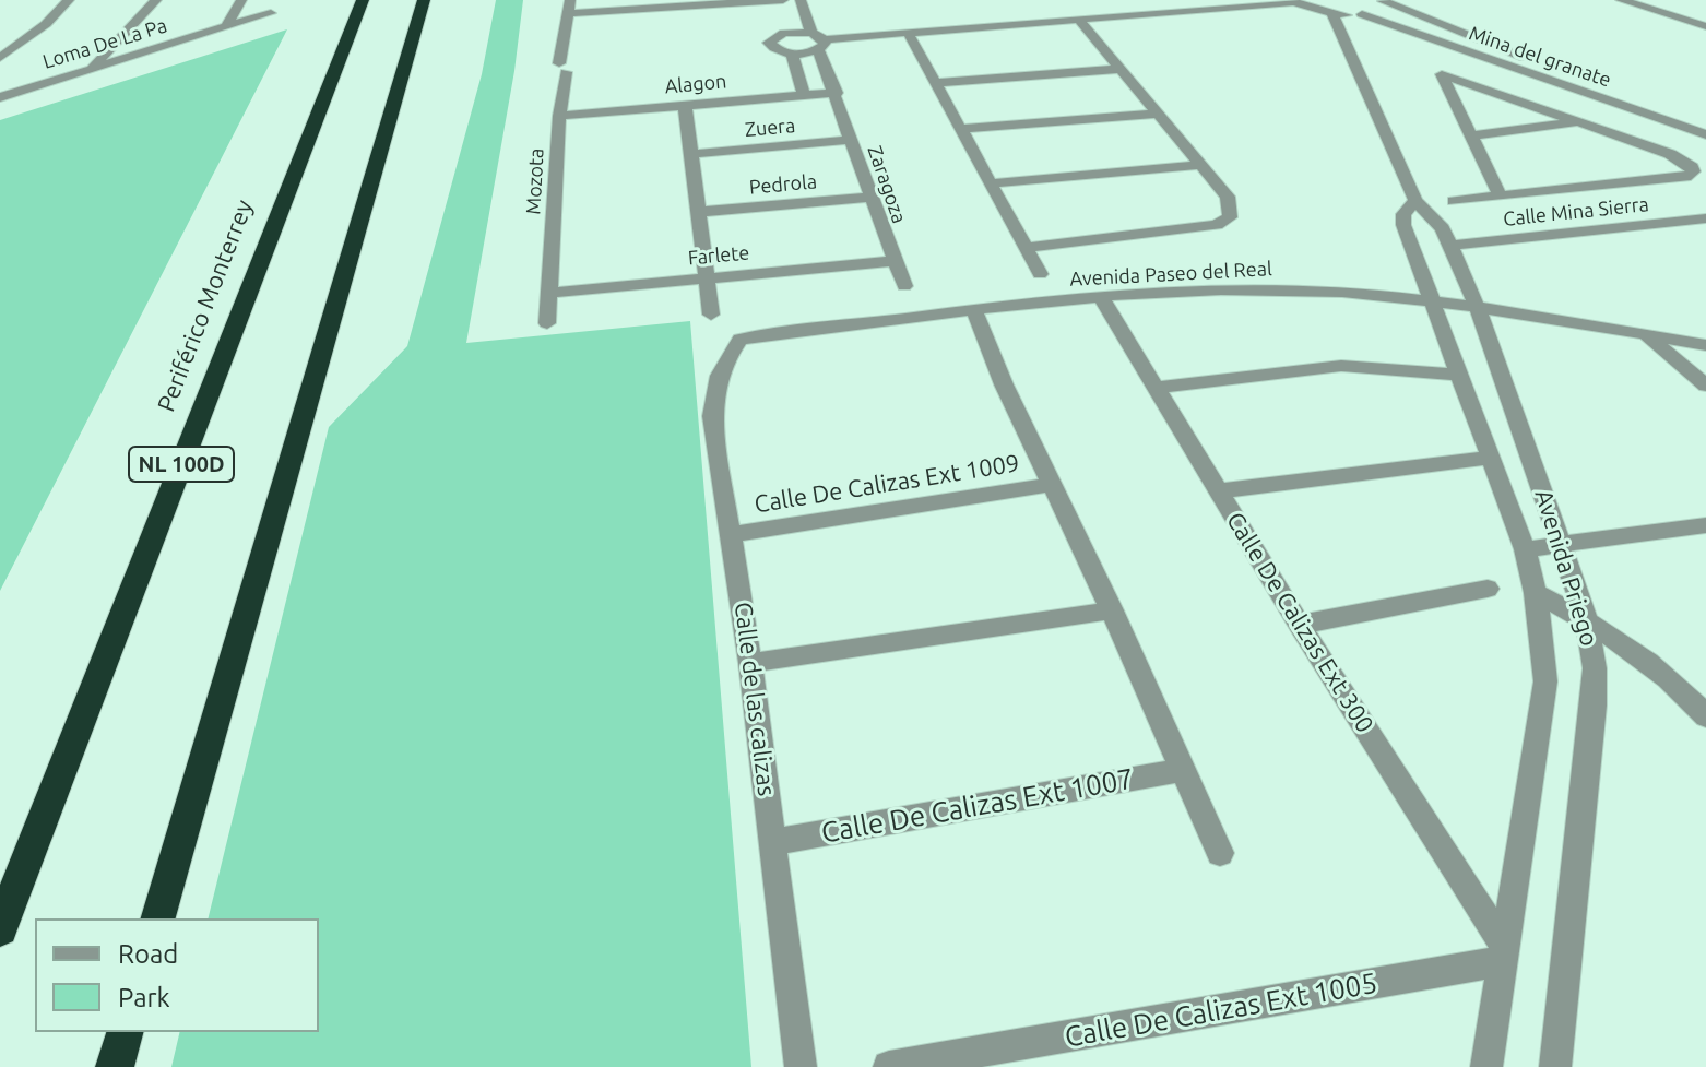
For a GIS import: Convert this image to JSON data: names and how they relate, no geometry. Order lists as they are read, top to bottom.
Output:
{
  "streets": {
    "highway": ["Periférico Monterrey", "NL 100D"],
    "street": [
      "Loma De La Pa",
      "Mina del granate",
      "Alagon",
      "Zuera",
      "Mozota",
      "Pedrola",
      "Zaragoza",
      "Calle Mina Sierra",
      "Farlete",
      "Avenida Paseo del Real",
      "Calle De Calizas Ext 1009",
      "Avenida Priego",
      "Calle De Calizas Ext 300",
      "Calle de las calizas",
      "Calle De Calizas Ext 1007",
      "Calle De Calizas Ext 1005"
    ]
  },
  "crossings": [
    ["Alagon", "Mozota"],
    ["Alagon", "Zaragoza"],
    ["Zuera", "Zaragoza"],
    ["Mozota", "Farlete"],
    ["Pedrola", "Zaragoza"],
    ["Zaragoza", "Farlete"],
    ["Calle Mina Sierra", "Avenida Priego"],
    ["Avenida Paseo del Real", "Avenida Priego"],
    ["Avenida Paseo del Real", "Calle De Calizas Ext 300"],
    ["Avenida Paseo del Real", "Calle de las calizas"],
    ["Calle De Calizas Ext 1009", "Calle de las calizas"],
    ["Avenida Priego", "Calle De Calizas Ext 300"],
    ["Avenida Priego", "Calle De Calizas Ext 1005"],
    ["Calle De Calizas Ext 300", "Calle De Calizas Ext 1005"],
    ["Calle de las calizas", "Calle De Calizas Ext 1007"]
  ],
  "legend": ["Road", "Park"]
}
